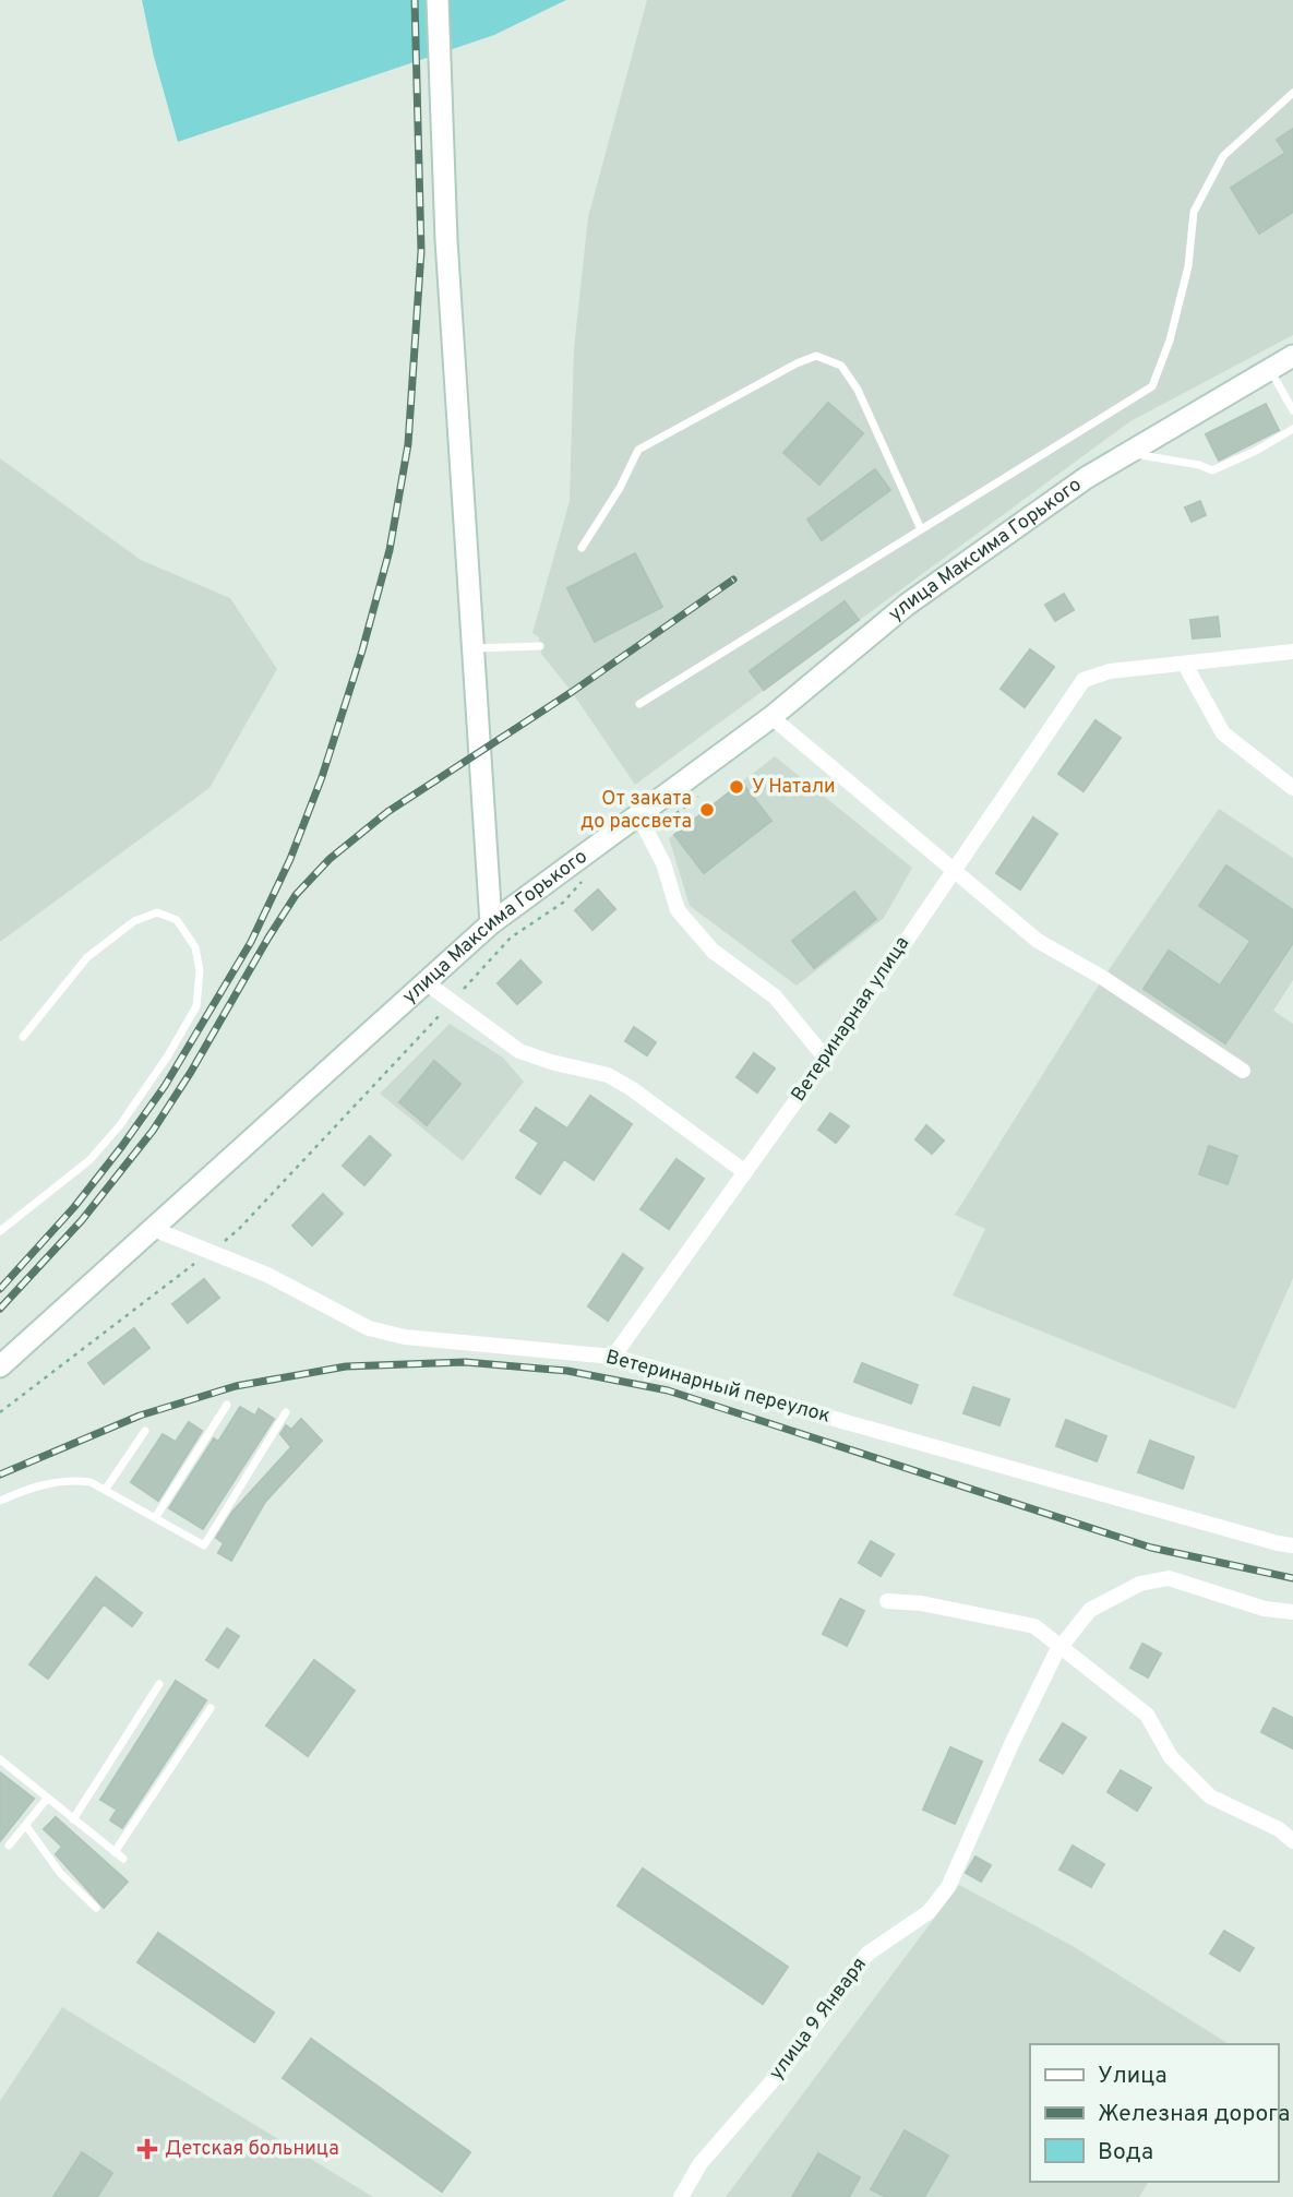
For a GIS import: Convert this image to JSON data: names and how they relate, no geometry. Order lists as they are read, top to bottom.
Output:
{
  "streets": {
    "street": [
      "улица Максима Горького",
      "Ветеринарная улица",
      "Ветеринарный переулок",
      "улица 9 Января"
    ]
  },
  "crossings": [
    ["улица Максима Горького", "Ветеринарный переулок"],
    ["Ветеринарная улица", "Ветеринарный переулок"]
  ],
  "places": {
    "other": ["У Натали", "От заката до рассвета"],
    "health": ["Детская больница"]
  },
  "legend": ["Улица", "Железная дорога", "Вода"]
}
